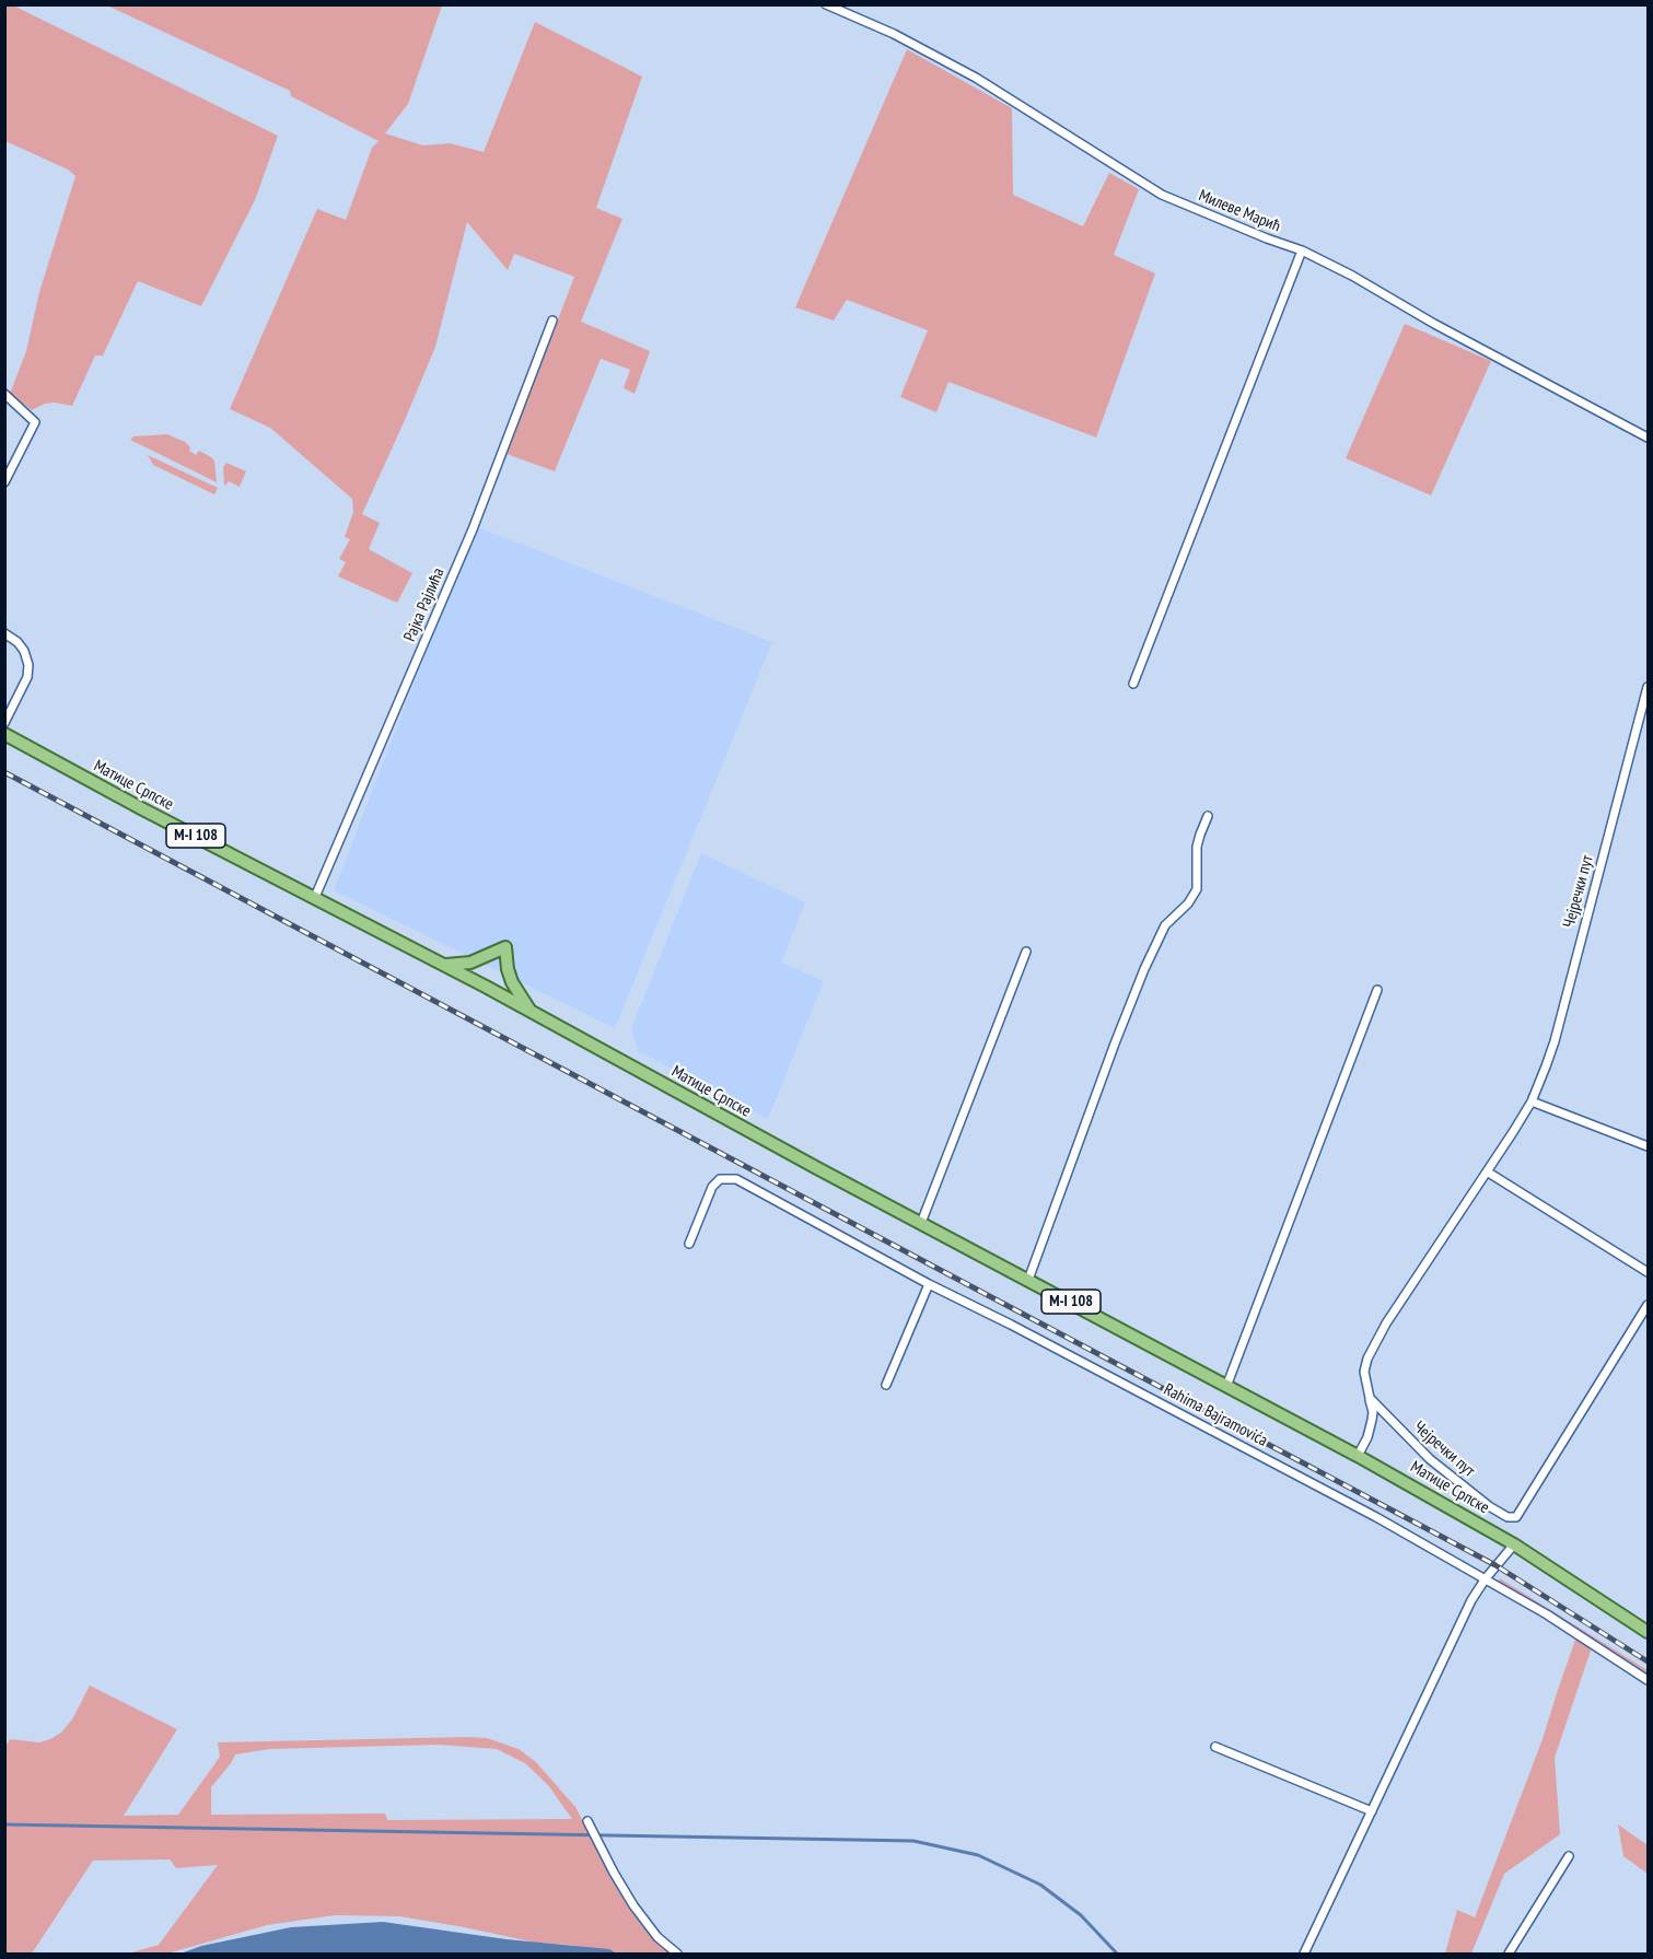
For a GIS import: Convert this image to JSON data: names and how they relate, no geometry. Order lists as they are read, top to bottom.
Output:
{
  "streets": {
    "main road": ["Матице Српске", "M-I 108"],
    "street": [
      "Милеве Мaрић",
      "Рајка Рајлића",
      "Чејречки пут",
      "Rahima Bajramovića"
    ]
  },
  "crossings": [
    ["Рајка Рајлића", "Матице Српске"]
  ]
}
